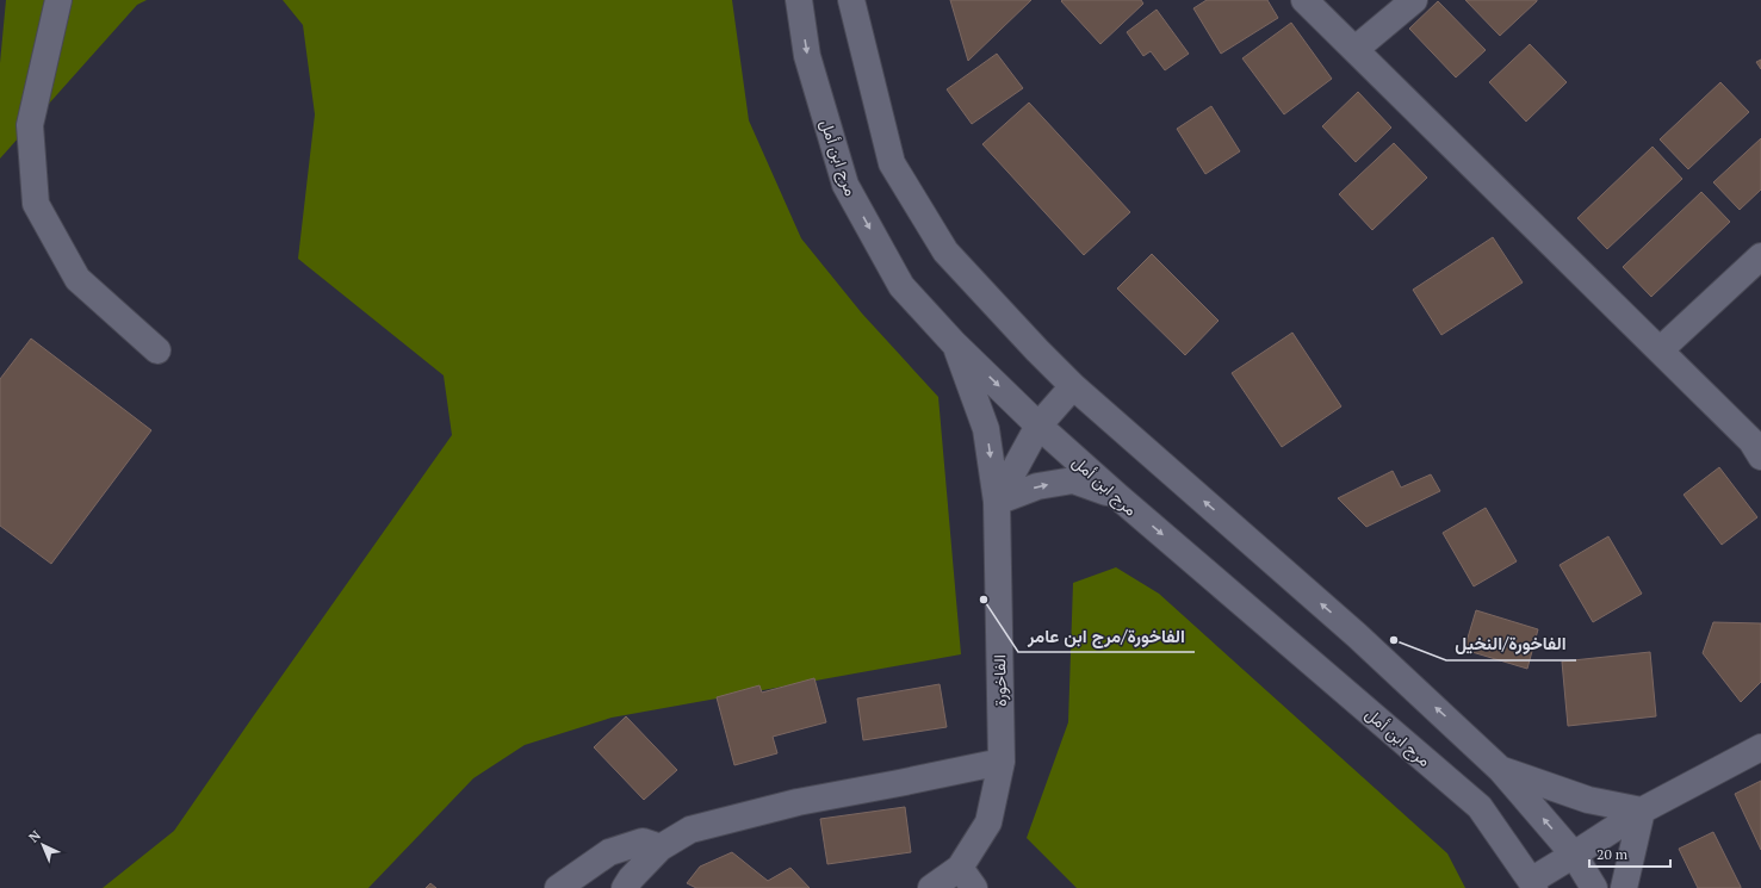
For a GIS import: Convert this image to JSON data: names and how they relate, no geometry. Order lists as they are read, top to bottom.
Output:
{
  "streets": {
    "street": ["مرج ابن أمل", "الفاخورة"]
  },
  "crossings": [
    ["مرج ابن أمل", "الفاخورة"]
  ],
  "places": ["الفاخورة/مرج ابن عامر", "الفاخورة/النخيل"],
  "scale_bar": "20 m",
  "north": "top left"
}
